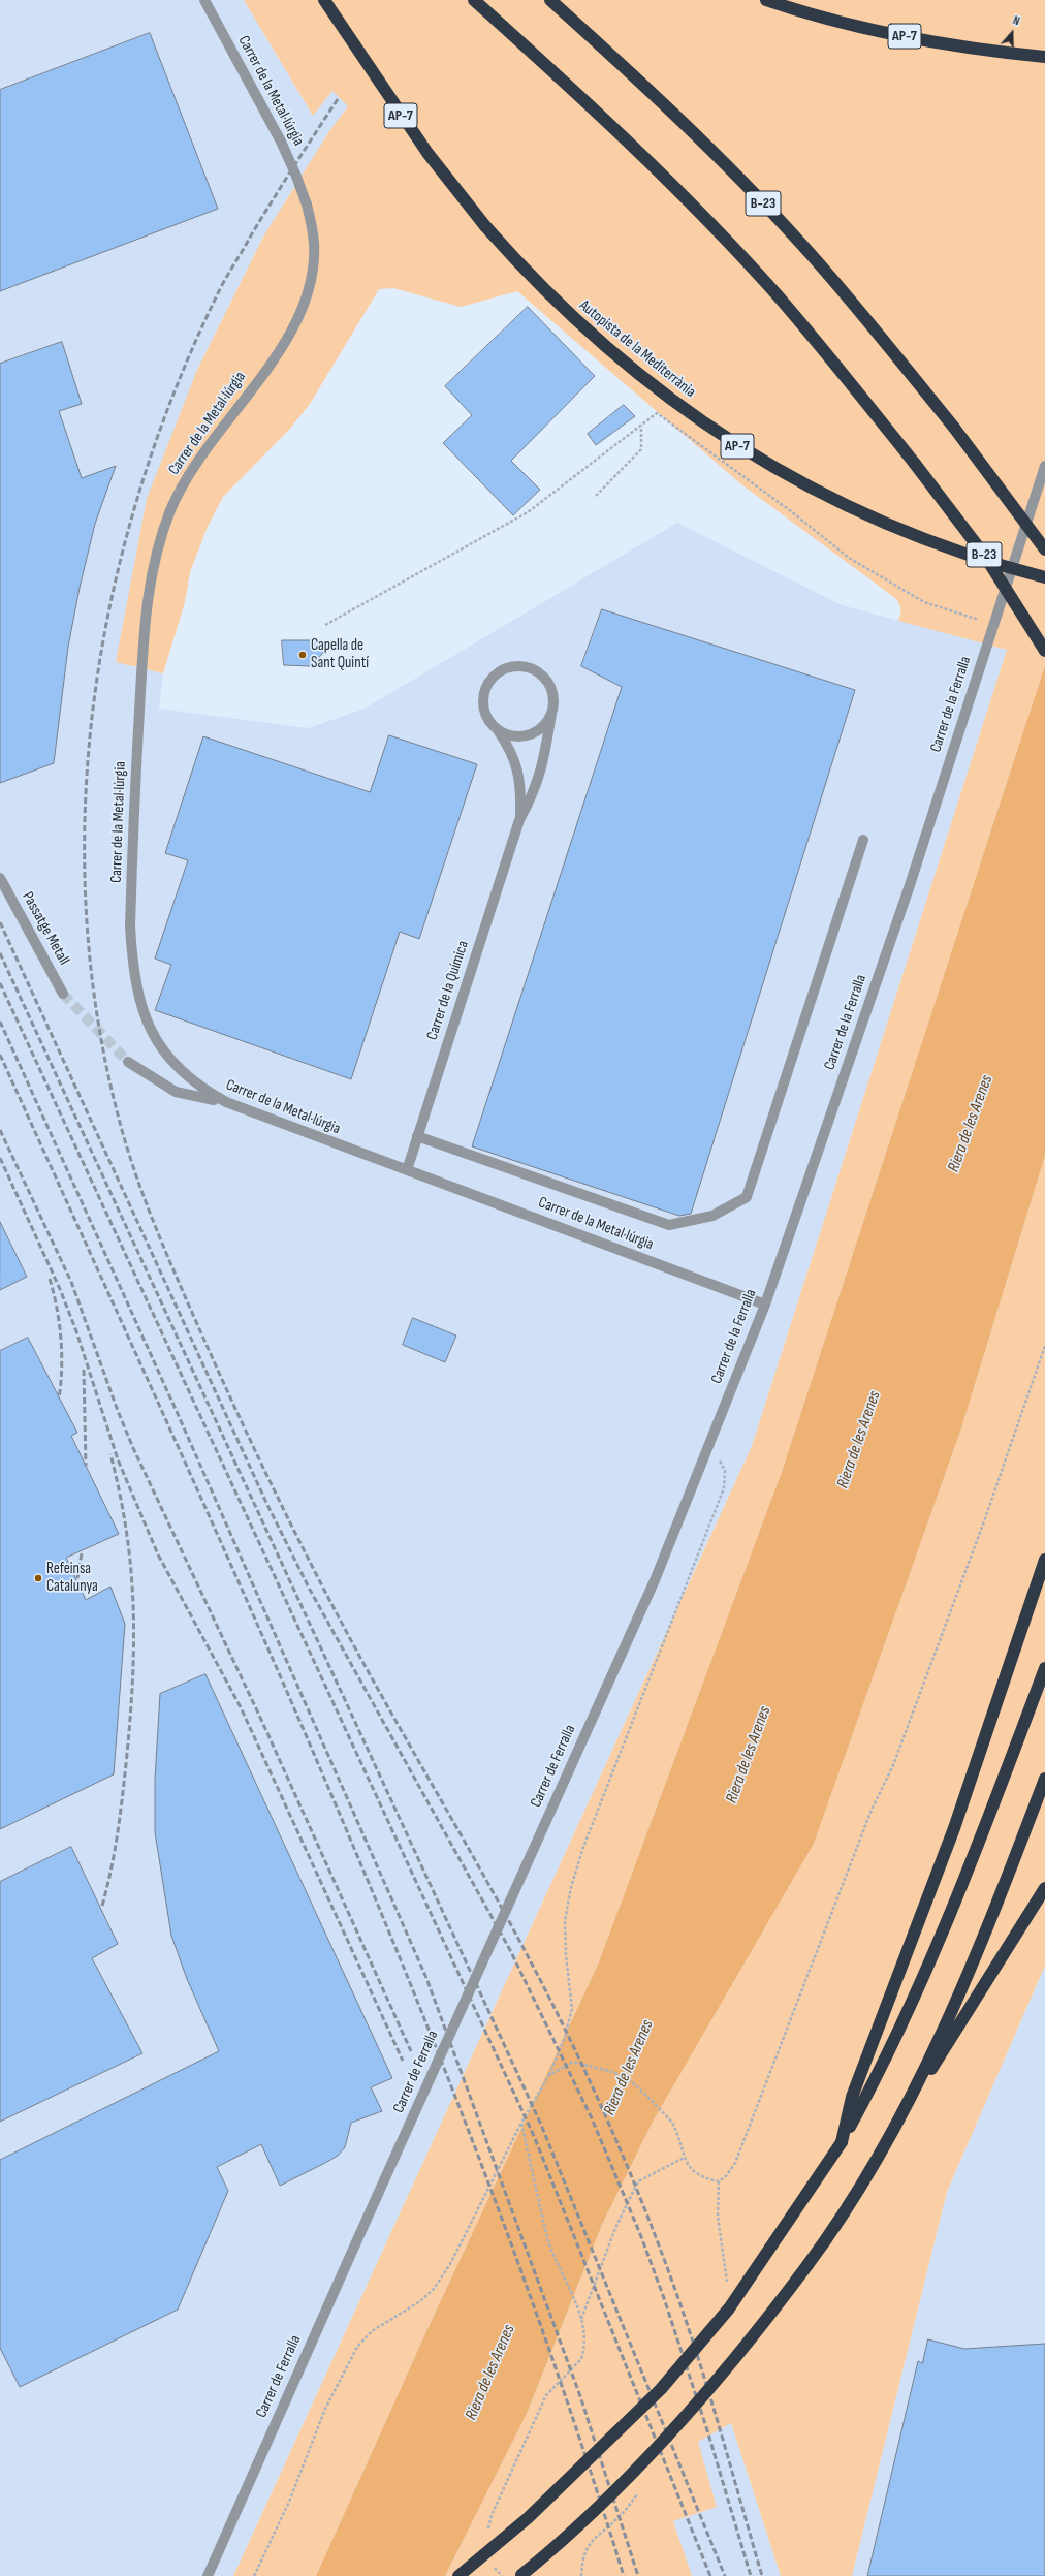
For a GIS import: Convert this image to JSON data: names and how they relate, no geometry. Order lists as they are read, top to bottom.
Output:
{
  "streets": {
    "highway": ["AP-7", "B-23", "Autopista de la Mediterrània"],
    "street": [
      "Carrer de la Metal·lúrgia",
      "Carrer de la Ferralla",
      "Passatge Metall",
      "Carrer de la Química",
      "Carrer de Ferralla"
    ]
  },
  "crossings": [
    ["Carrer de la Metal·lúrgia", "Carrer de la Ferralla"],
    ["Carrer de la Metal·lúrgia", "Carrer de la Química"],
    ["Carrer de la Ferralla", "Carrer de Ferralla"]
  ],
  "water": ["Riera de les Arenes"],
  "places": ["Capella de Sant Quintí", "Refeinsa Catalunya"],
  "north": "top"
}
